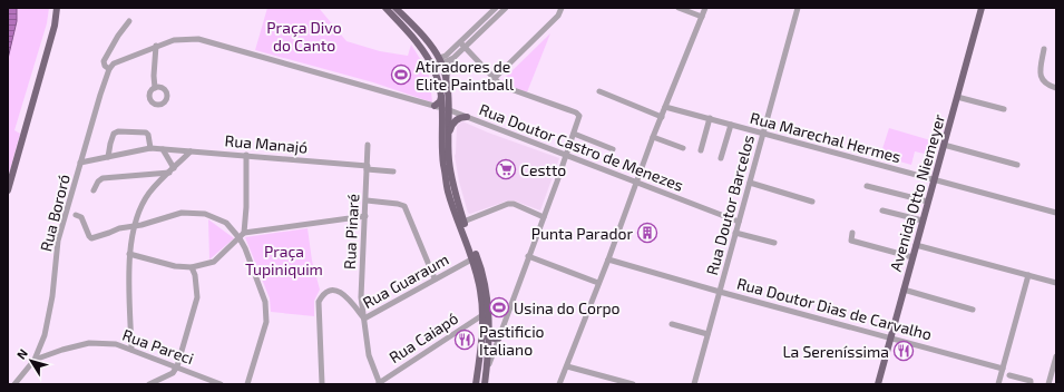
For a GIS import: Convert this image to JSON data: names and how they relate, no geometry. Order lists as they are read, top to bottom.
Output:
{
  "streets": {
    "main road": ["Avenida Otto Niemeyer"],
    "street": [
      "Rua Marechal Hermes",
      "Rua Manajó",
      "Rua Doutor Castro de Menezes",
      "Rua Doutor Barcelos",
      "Rua Bororó",
      "Rua Pinaré",
      "Rua Guaraum",
      "Rua Doutor Dias de Carvalho",
      "Rua Caiapó",
      "Rua Pareci"
    ]
  },
  "crossings": [
    ["Rua Marechal Hermes", "Avenida Otto Niemeyer"],
    ["Rua Marechal Hermes", "Rua Doutor Barcelos"],
    ["Rua Manajó", "Rua Bororó"],
    ["Rua Manajó", "Rua Pinaré"],
    ["Rua Doutor Castro de Menezes", "Rua Doutor Barcelos"],
    ["Rua Doutor Castro de Menezes", "Rua Bororó"],
    ["Avenida Otto Niemeyer", "Rua Doutor Dias de Carvalho"],
    ["Rua Doutor Barcelos", "Rua Doutor Dias de Carvalho"],
    ["Rua Bororó", "Rua Pareci"],
    ["Rua Pinaré", "Rua Guaraum"],
    ["Rua Guaraum", "Rua Caiapó"]
  ],
  "parks": ["Praça Divo do Canto", "Praça Tupiniquim"],
  "places": {
    "sports": ["Atiradores de Elite Paintball", "Usina do Corpo"],
    "supermarket": ["Cestto"],
    "building": ["Punta Parador"],
    "restaurant": ["Pastificio Italiano", "La Sereníssima"]
  },
  "north": "top left"
}
